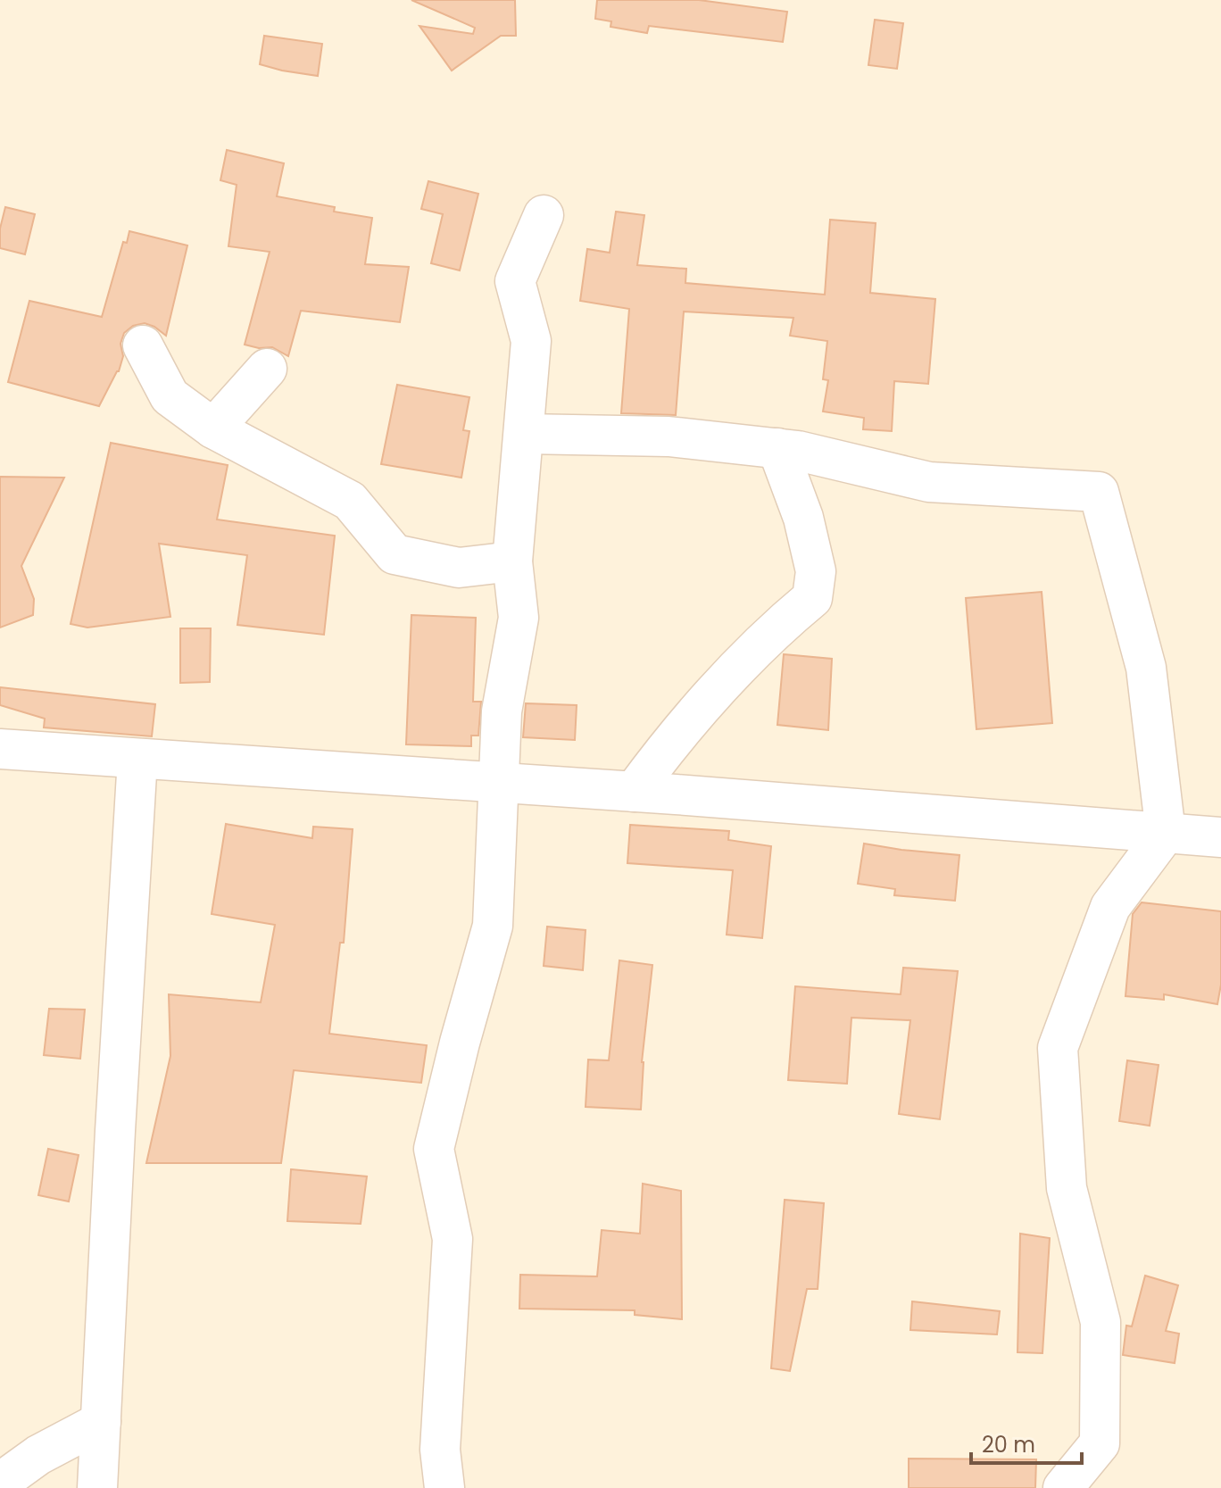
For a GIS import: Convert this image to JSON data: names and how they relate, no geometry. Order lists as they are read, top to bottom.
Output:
{
  "scale_bar": "20 m"
}
